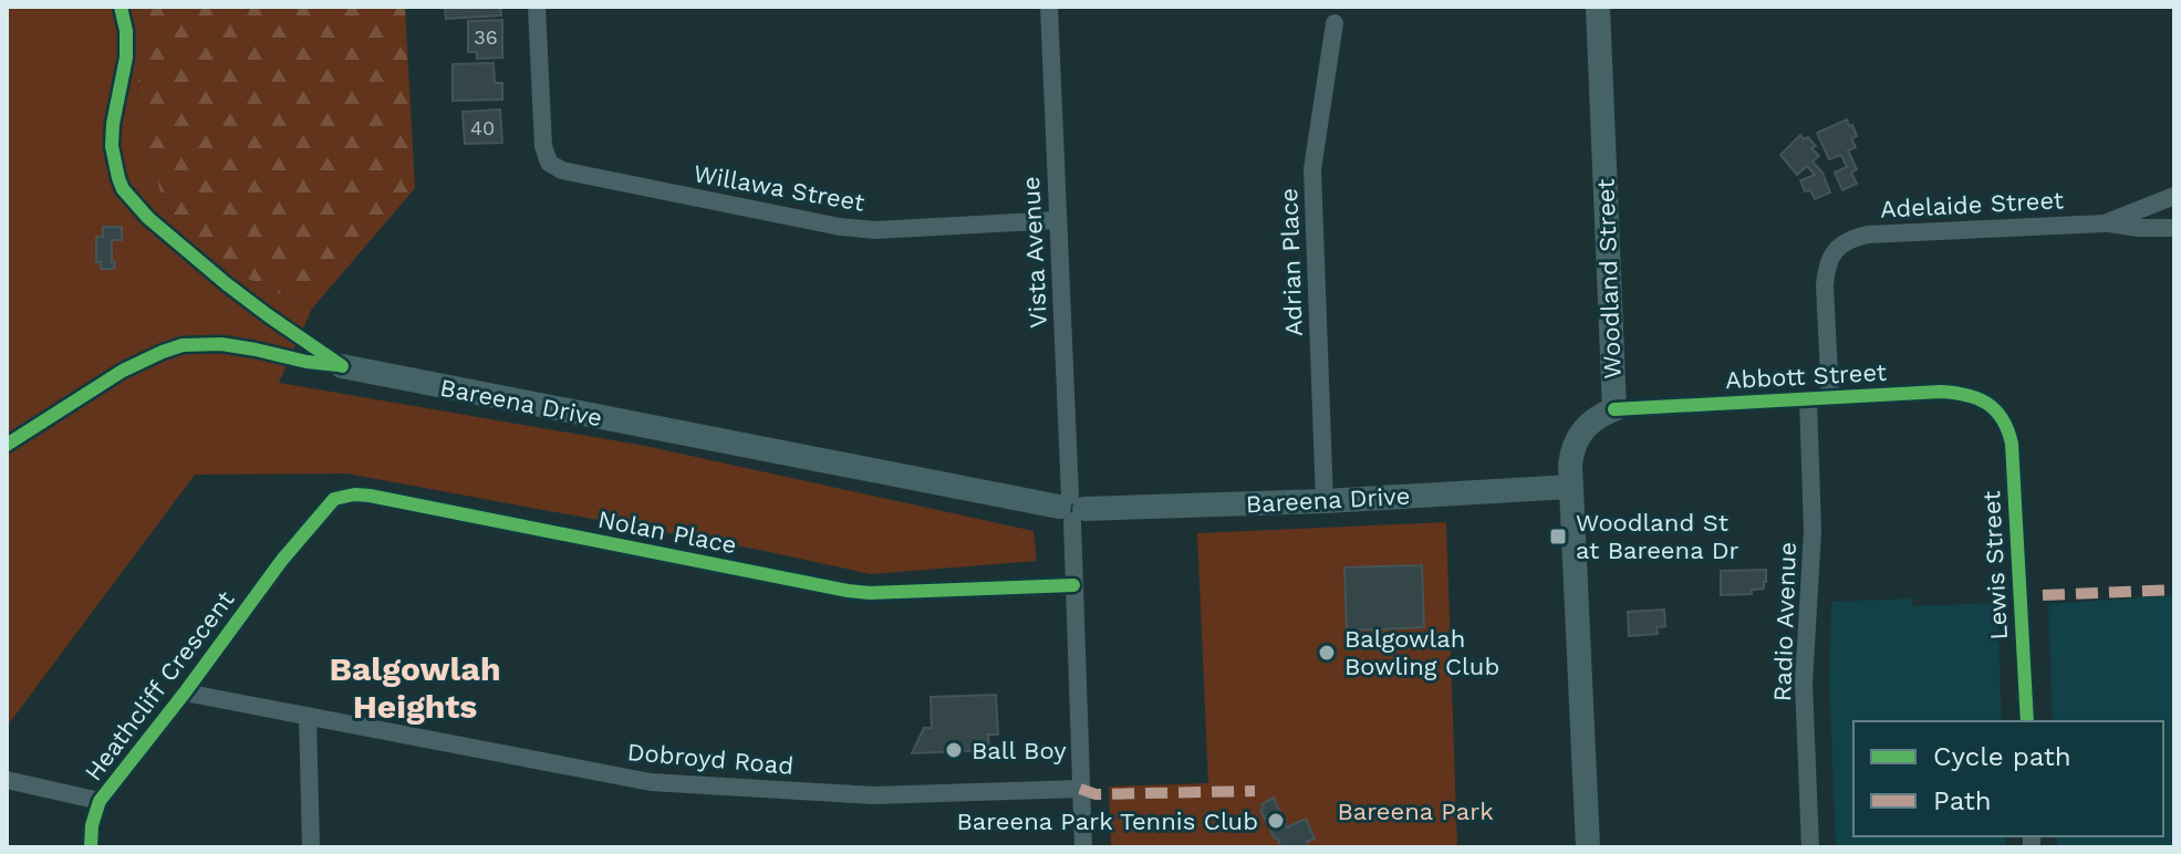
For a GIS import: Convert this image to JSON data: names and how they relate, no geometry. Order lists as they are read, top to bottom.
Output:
{
  "streets": {
    "street": [
      "Willawa Street",
      "Adelaide Street",
      "Vista Avenue",
      "Adrian Place",
      "Woodland Street",
      "Abbott Street",
      "Bareena Drive",
      "Nolan Place",
      "Lewis Street",
      "Radio Avenue",
      "Heathcliff Crescent",
      "Dobroyd Road"
    ]
  },
  "crossings": [
    ["Willawa Street", "Vista Avenue"],
    ["Adelaide Street", "Abbott Street"],
    ["Vista Avenue", "Bareena Drive"],
    ["Vista Avenue", "Nolan Place"],
    ["Vista Avenue", "Dobroyd Road"],
    ["Adrian Place", "Bareena Drive"],
    ["Woodland Street", "Abbott Street"],
    ["Woodland Street", "Bareena Drive"],
    ["Abbott Street", "Lewis Street"],
    ["Abbott Street", "Radio Avenue"],
    ["Nolan Place", "Heathcliff Crescent"],
    ["Heathcliff Crescent", "Dobroyd Road"]
  ],
  "districts": ["Balgowlah Heights"],
  "parks": ["Bareena Park"],
  "places": {
    "transit": ["Woodland St at Bareena Dr"],
    "other": ["Balgowlah Bowling Club", "Ball Boy", "Bareena Park Tennis Club"]
  },
  "house_numbers": ["36", "40"],
  "legend": ["Cycle path", "Path"]
}
